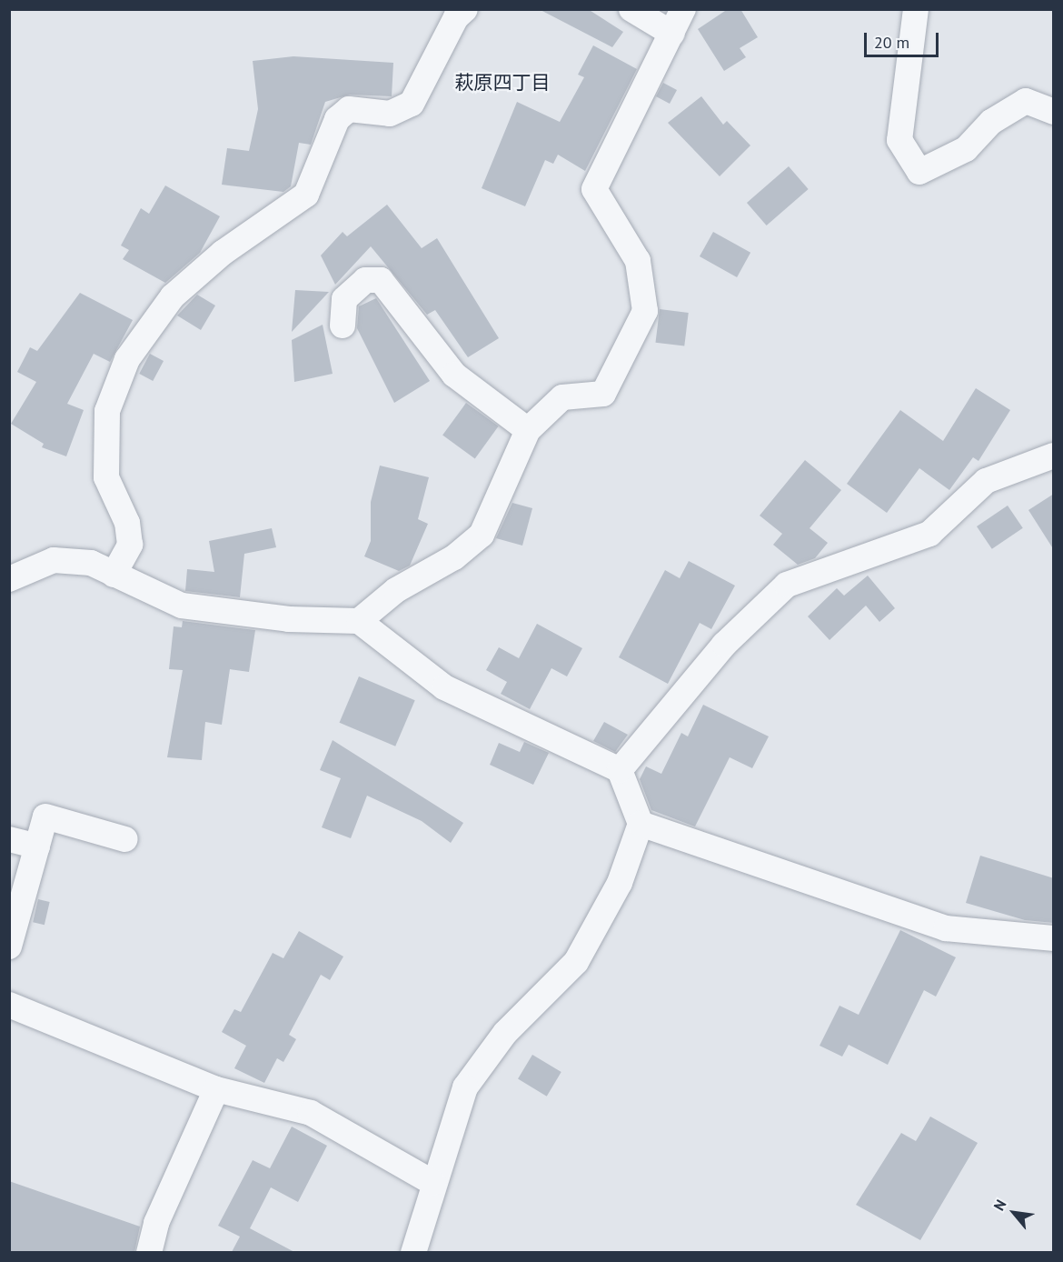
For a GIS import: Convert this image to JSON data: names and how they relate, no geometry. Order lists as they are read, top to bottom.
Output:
{
  "districts": ["萩原四丁目"],
  "scale_bar": "20 m",
  "north": "top left"
}
